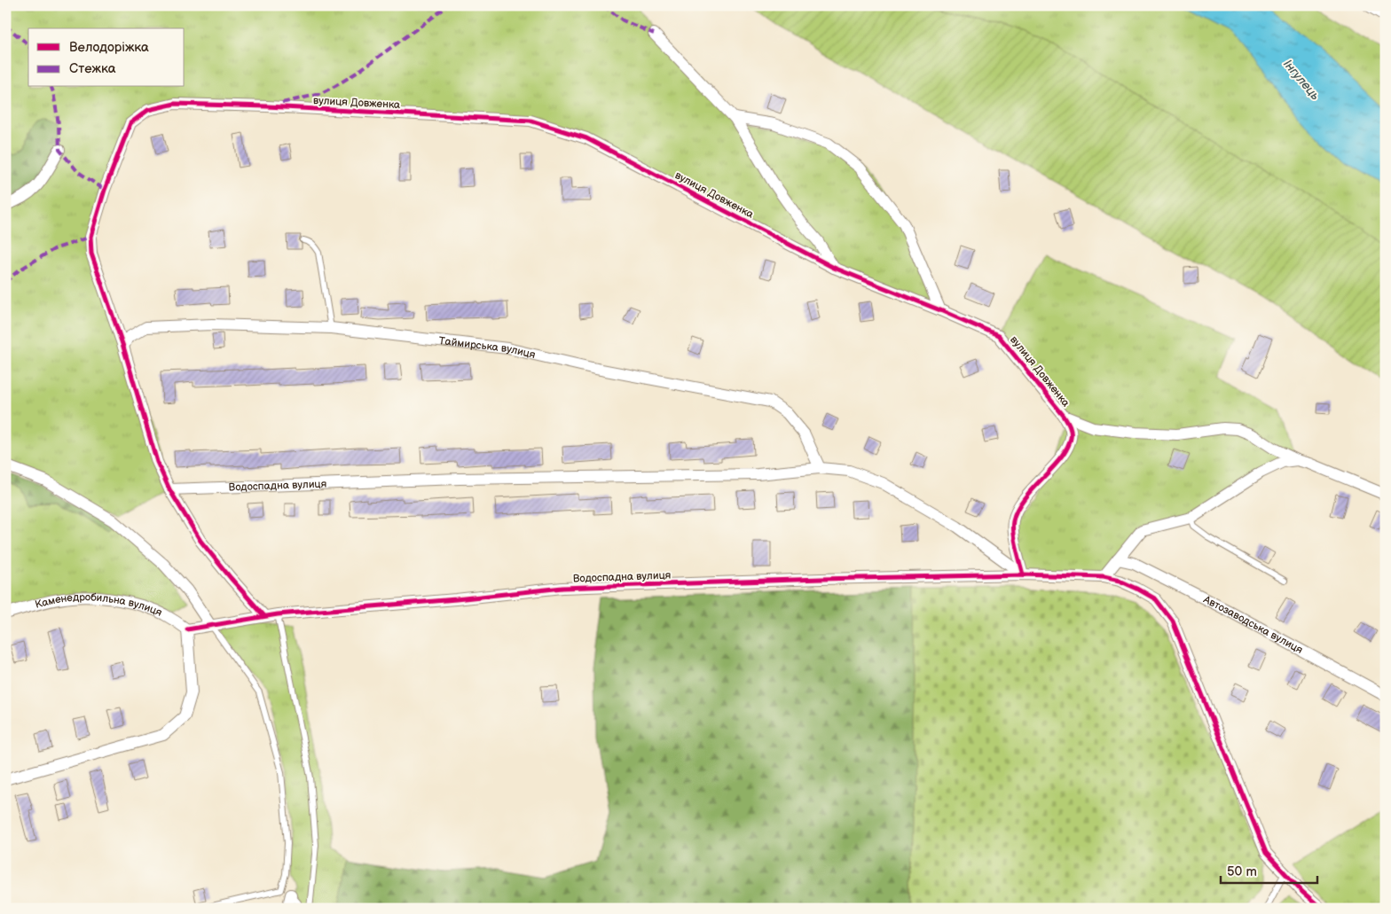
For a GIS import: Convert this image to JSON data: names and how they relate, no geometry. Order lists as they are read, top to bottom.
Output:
{
  "streets": {
    "street": [
      "вулиця Довженка",
      "Таймирська вулиця",
      "Водоспадна вулиця",
      "Каменедробильна вулиця",
      "Автозаводська вулиця"
    ]
  },
  "crossings": [
    ["вулиця Довженка", "Таймирська вулиця"],
    ["вулиця Довженка", "Водоспадна вулиця"],
    ["Таймирська вулиця", "Водоспадна вулиця"],
    ["Водоспадна вулиця", "Каменедробильна вулиця"]
  ],
  "water": ["Інгулець"],
  "legend": ["Велодоріжка", "Стежка"],
  "scale_bar": "50 m"
}
